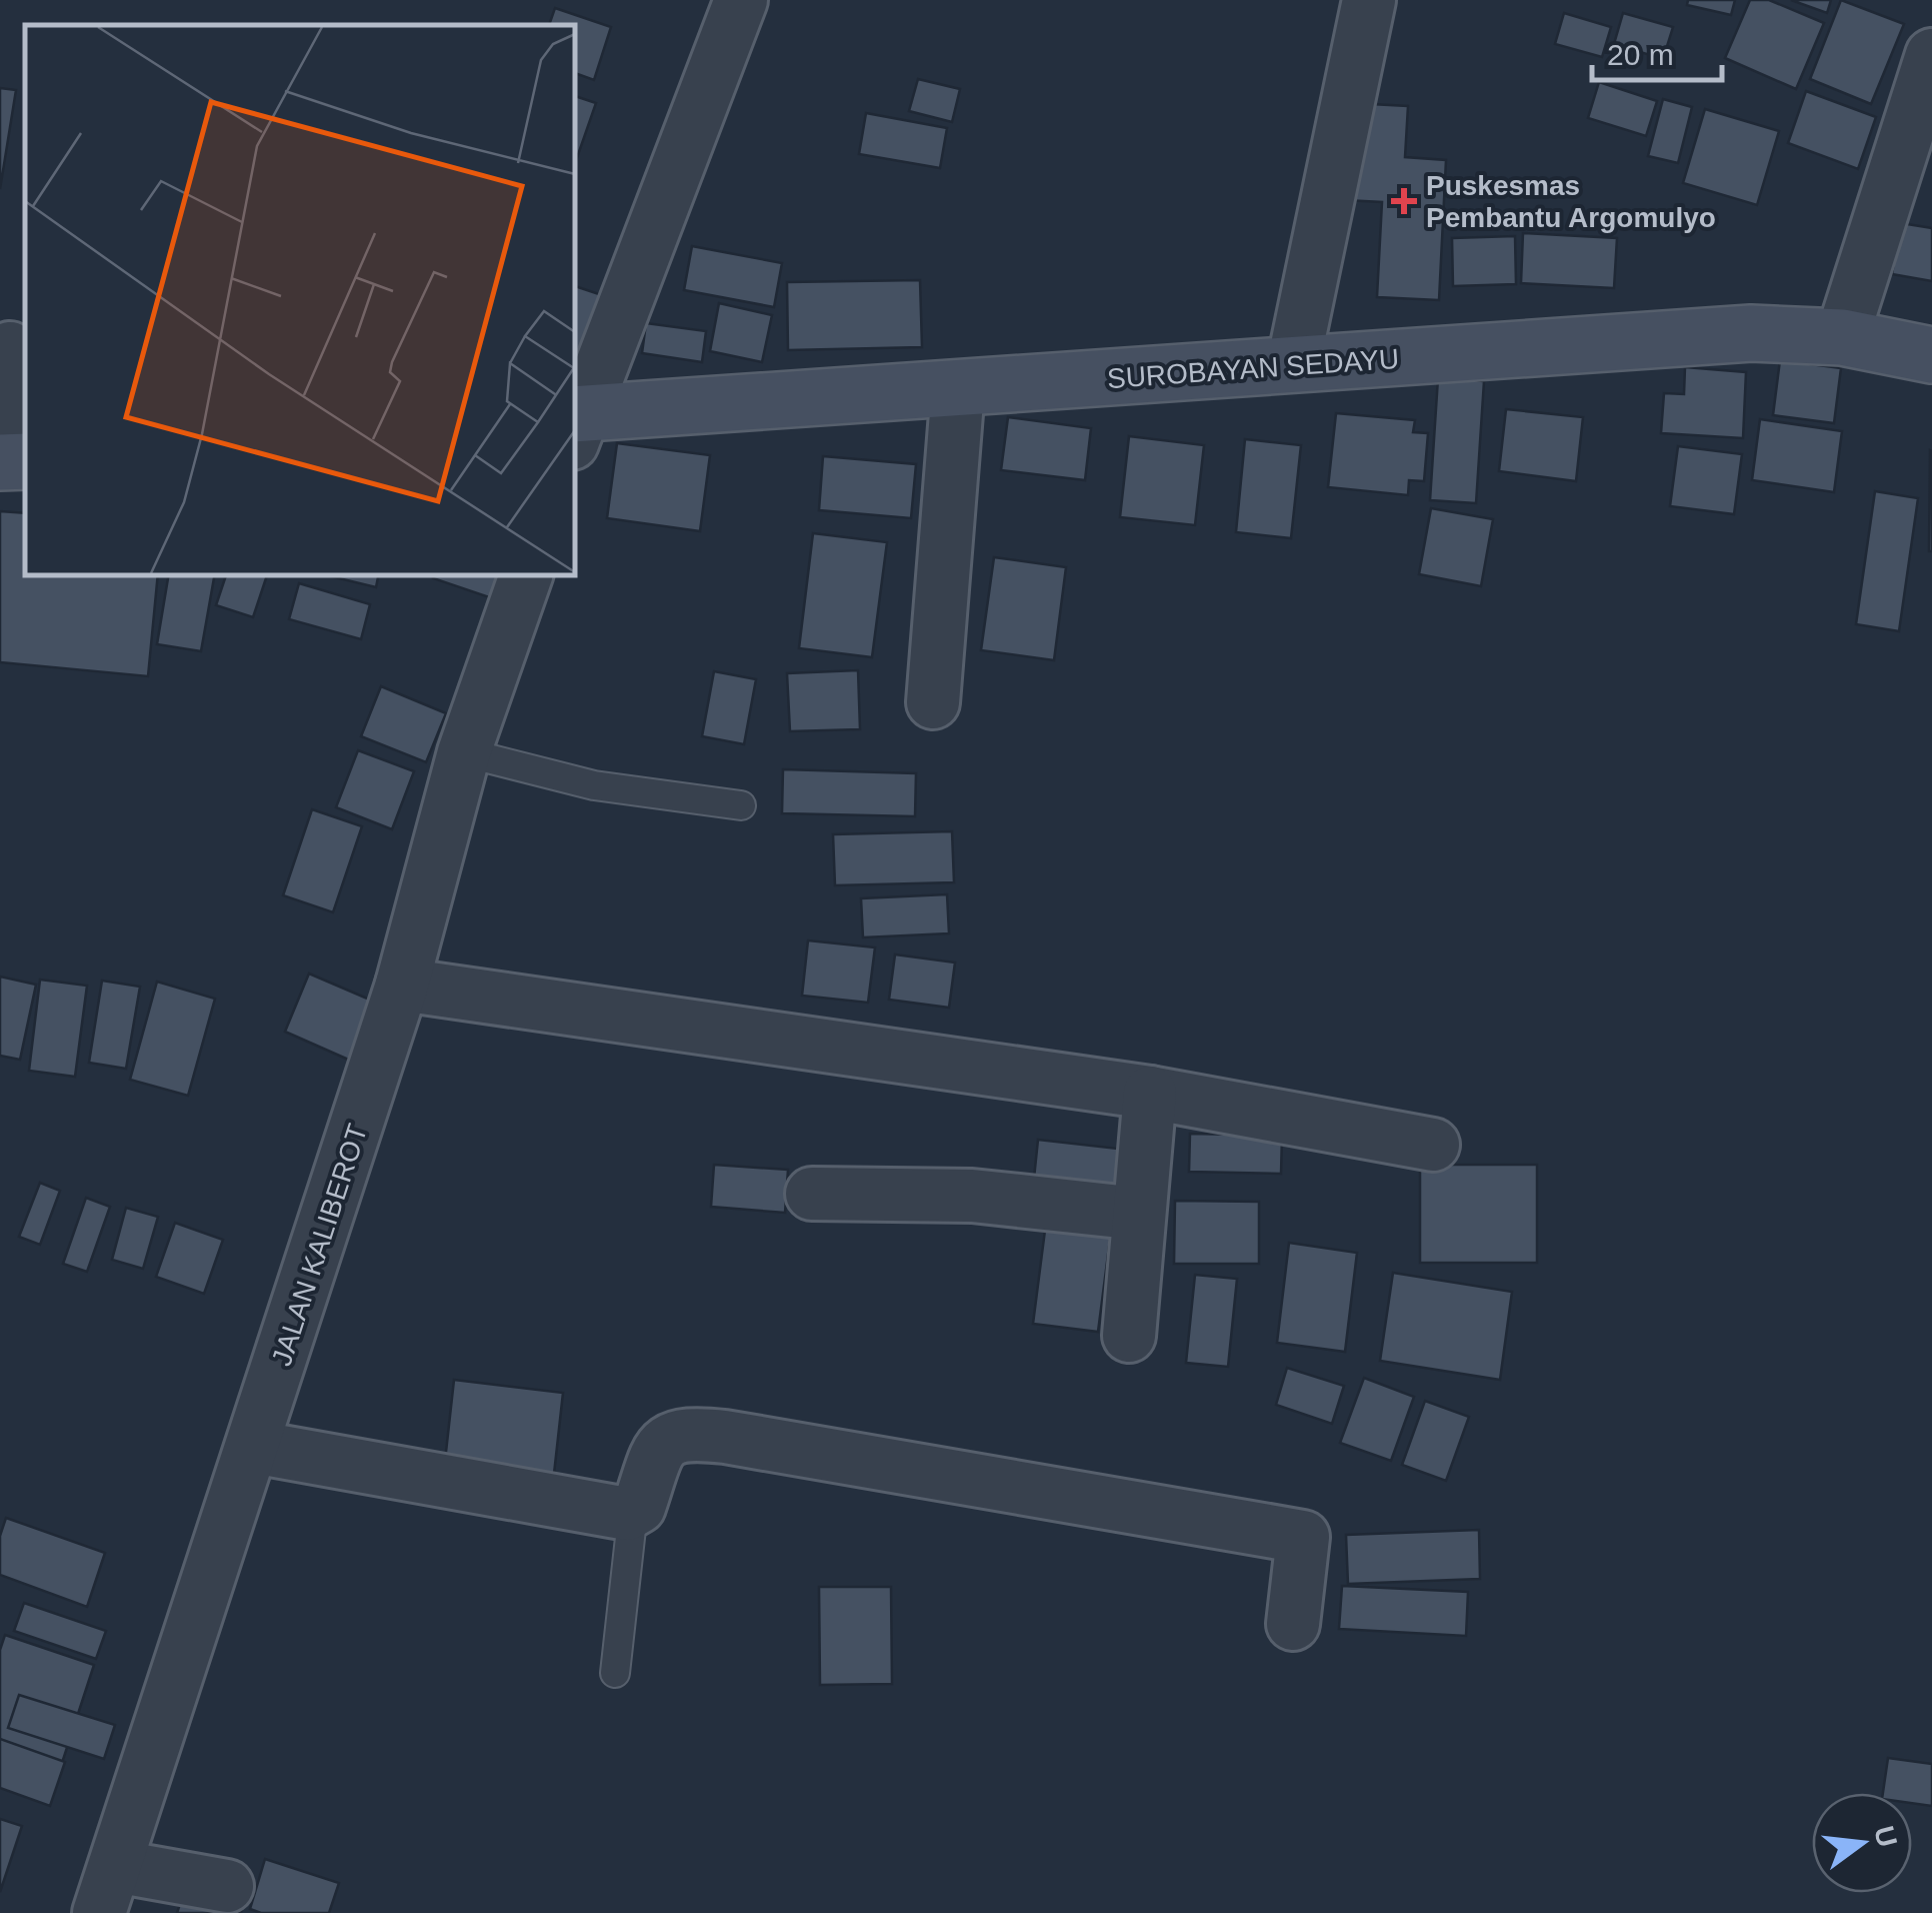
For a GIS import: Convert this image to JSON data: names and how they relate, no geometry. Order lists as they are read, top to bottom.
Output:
{
  "streets": {
    "main road": ["SUROBAYAN SEDAYU"],
    "street": ["JALAN KALIBEROT"]
  },
  "places": {
    "health": ["Puskesmas Pembantu Argomulyo"]
  },
  "scale_bar": "20 m",
  "north": "right"
}
